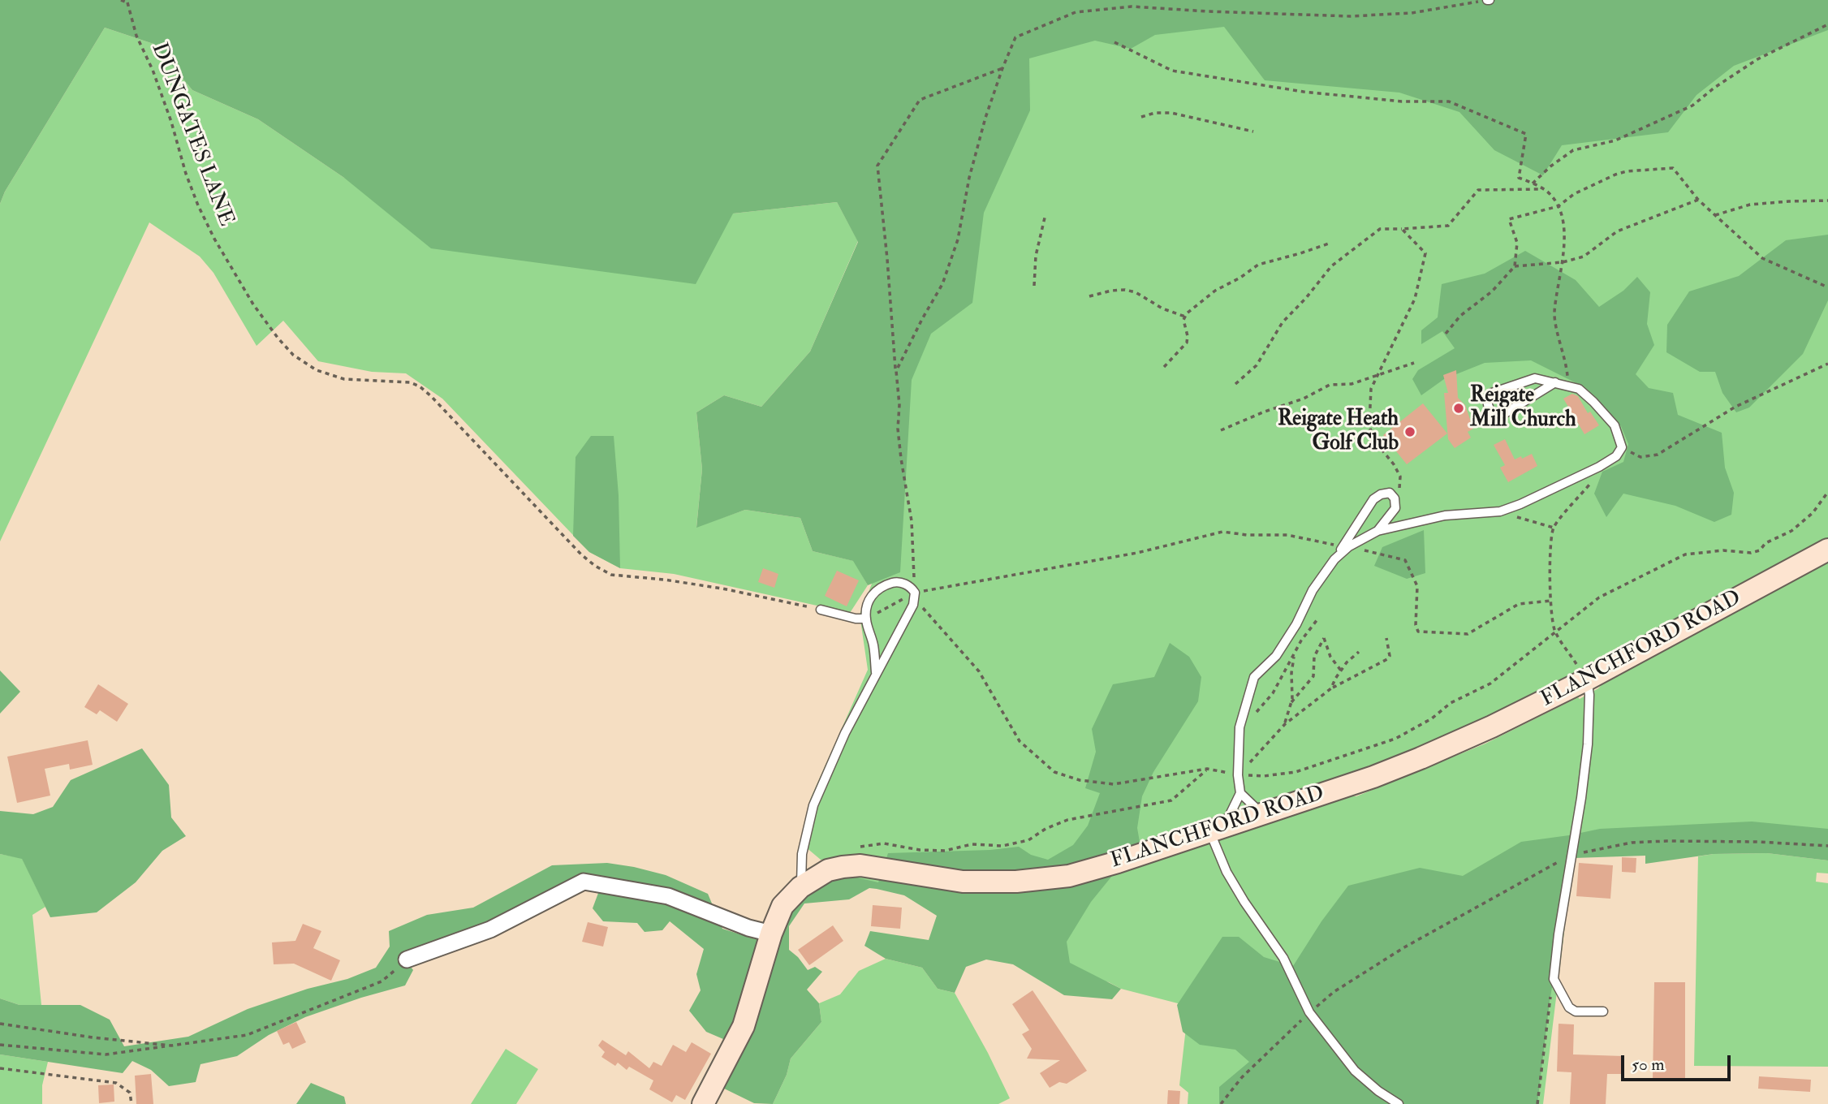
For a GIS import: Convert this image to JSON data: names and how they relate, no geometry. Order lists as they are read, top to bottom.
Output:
{
  "streets": {
    "street": ["FLANCHFORD ROAD"],
    "path": ["DUNGATES LANE"]
  },
  "places": ["Reigate Mill Church", "Reigate Heath Golf Club"],
  "scale_bar": "50 m"
}
